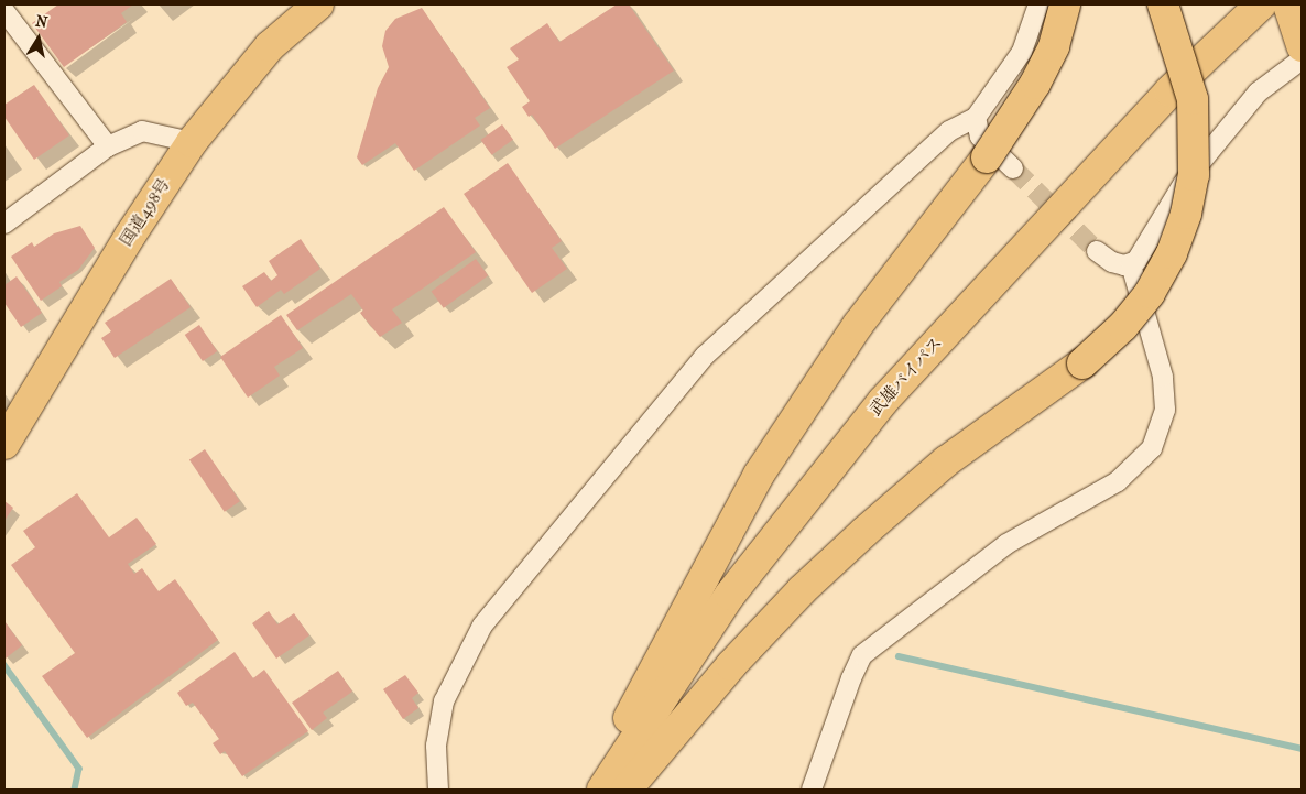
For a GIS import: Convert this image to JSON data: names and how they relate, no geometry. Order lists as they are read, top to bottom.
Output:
{
  "streets": {
    "highway": ["国道498号", "武雄バイパス"]
  },
  "north": "top"
}
